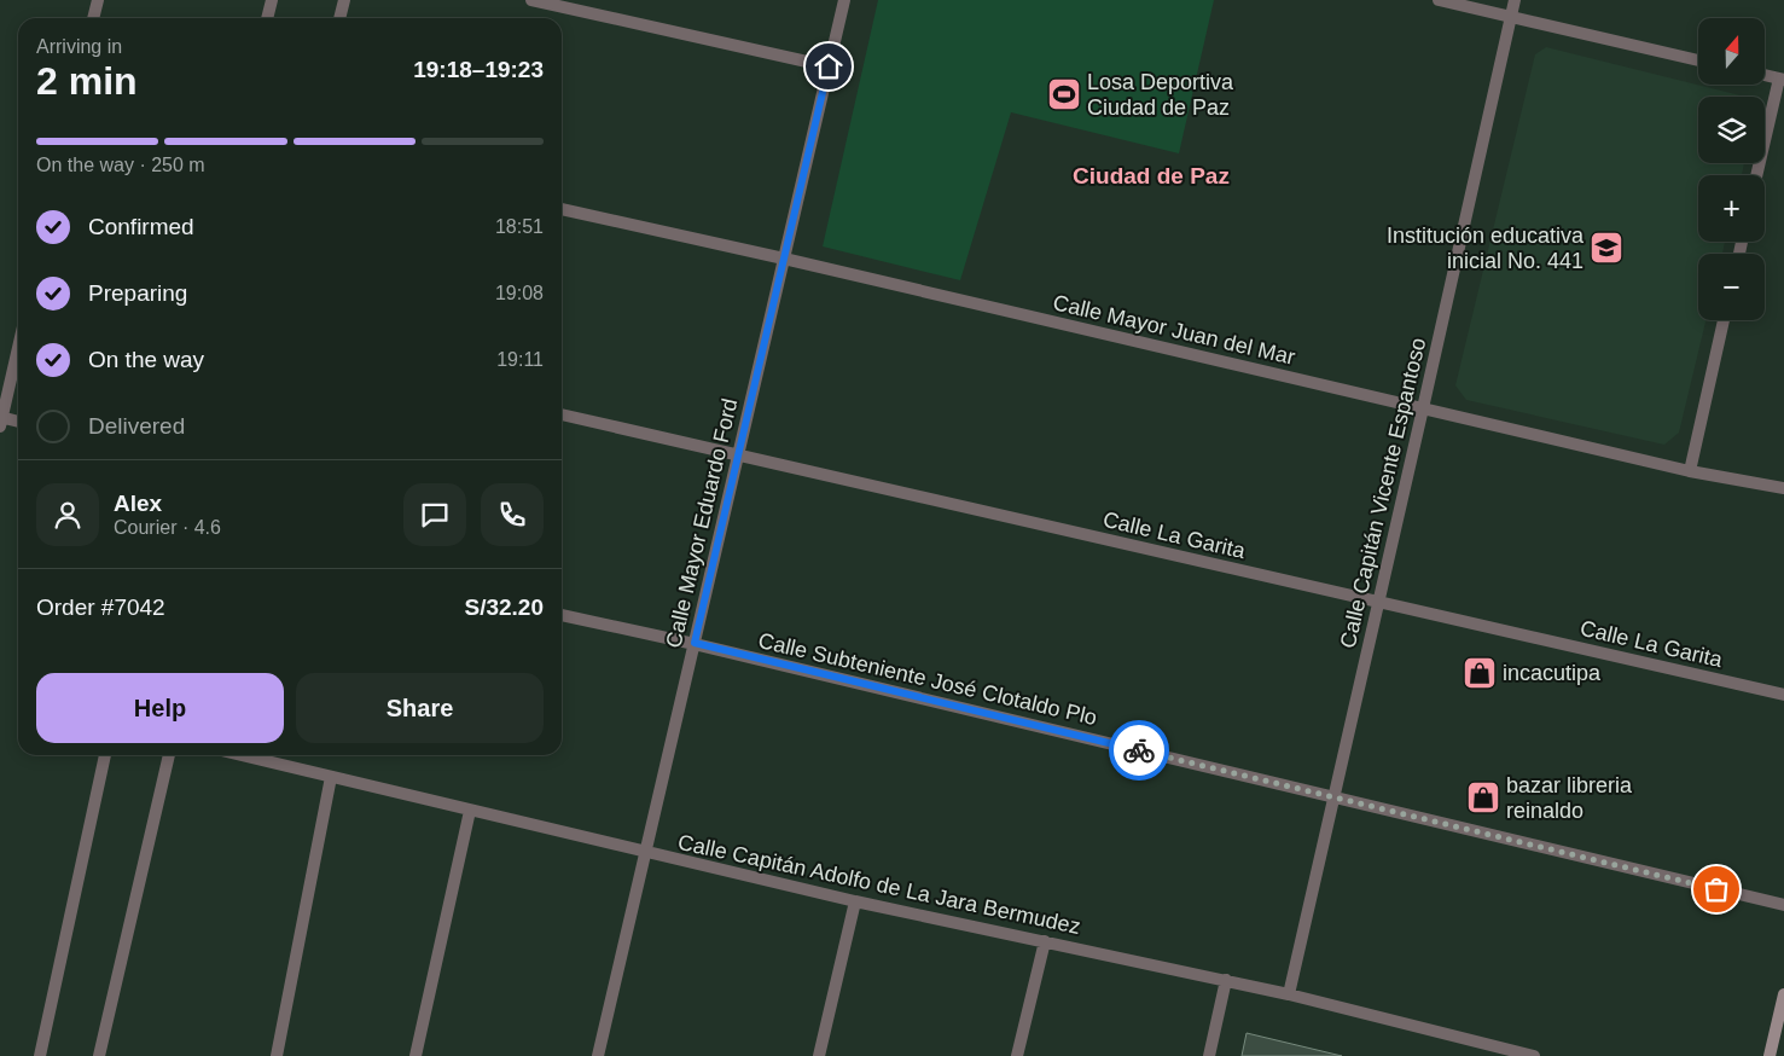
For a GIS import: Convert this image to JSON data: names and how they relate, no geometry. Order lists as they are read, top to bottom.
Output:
{
  "streets": {
    "street": [
      "Calle Mayor Juan del Mar",
      "Calle Capitán Vicente Espantoso",
      "Calle Mayor Eduardo Ford",
      "Calle La Garita",
      "Calle Subteniente José Clotaldo Plo",
      "Calle Capitán Adolfo de La Jara Bermudez"
    ]
  },
  "crossings": [
    ["Calle Mayor Juan del Mar", "Calle Capitán Vicente Espantoso"],
    ["Calle Mayor Juan del Mar", "Calle Mayor Eduardo Ford"],
    ["Calle Capitán Vicente Espantoso", "Calle La Garita"],
    ["Calle Capitán Vicente Espantoso", "Calle Subteniente José Clotaldo Plo"],
    ["Calle Capitán Vicente Espantoso", "Calle Capitán Adolfo de La Jara Bermudez"],
    ["Calle Mayor Eduardo Ford", "Calle La Garita"],
    ["Calle Mayor Eduardo Ford", "Calle Subteniente José Clotaldo Plo"],
    ["Calle Mayor Eduardo Ford", "Calle Capitán Adolfo de La Jara Bermudez"]
  ],
  "districts": ["Ciudad de Paz"],
  "places": {
    "sports": ["Losa Deportiva Ciudad de Paz"],
    "school or university": ["Institución educativa inicial No. 441"],
    "shop": ["incacutipa", "bazar libreria reinaldo"]
  },
  "north": "top",
  "page": {
    "map_buttons": ["+", "−"],
    "heading": ["2 min", "Arriving in", "19:18–19:23"],
    "panel": [
      "Alex",
      "Courier · 4.6",
      "Order #7042",
      "S/32.20"
    ],
    "bar": "On the way · 250 m",
    "list": [
      ["Confirmed", "18:51"],
      ["Preparing", "19:08"],
      ["On the way", "19:11"],
      "Delivered"
    ],
    "buttons": ["Help", "Share"]
  }
}
